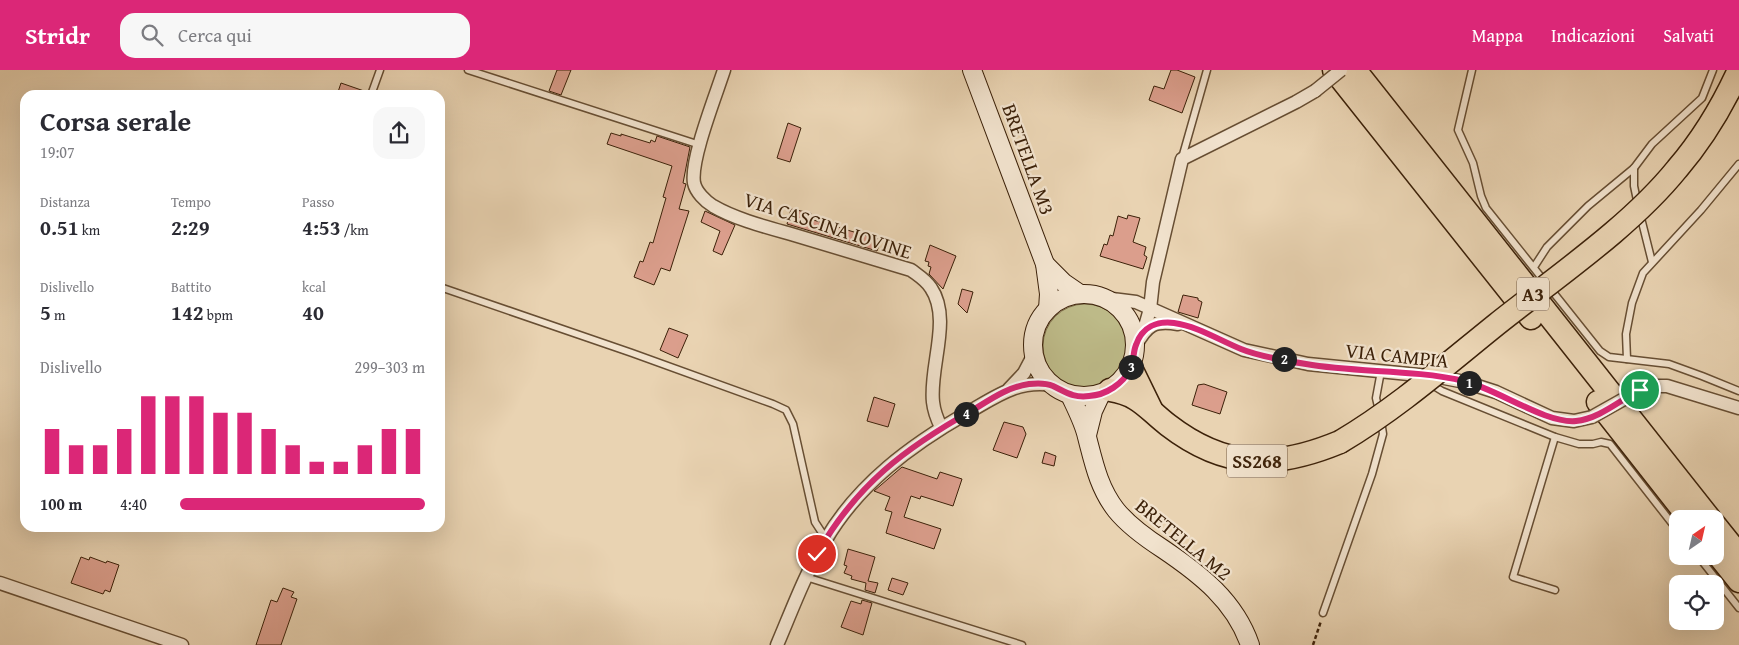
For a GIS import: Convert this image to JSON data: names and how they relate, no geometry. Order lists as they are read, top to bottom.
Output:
{
  "streets": {
    "highway": ["A3", "SS268"],
    "street": [
      "BRETELLA M3",
      "VIA CASCINA IOVINE",
      "VIA CAMPIA",
      "BRETELLA M2"
    ]
  },
  "crossings": [
    ["BRETELLA M3", "SS268"],
    ["BRETELLA M3", "BRETELLA M2"],
    ["SS268", "BRETELLA M2"]
  ],
  "north": "top right",
  "page": {
    "header": "Stridr",
    "search": "Cerca qui",
    "nav": ["Mappa", "Indicazioni", "Salvati"],
    "heading": ["Corsa serale", "19:07"],
    "stats": [
      ["Distanza", "0.51 km"],
      ["Tempo", "2:29"],
      ["Passo", "4:53 /km"],
      ["Dislivello", "5 m"],
      ["Battito", "142 bpm"],
      ["kcal", "40"]
    ],
    "chart": ["Dislivello", "299–303 m"],
    "pins": [
      "2",
      "3",
      "1",
      "4"
    ],
    "list": [
      {
        "name": "100 m",
        "note": "4:40"
      }
    ]
  }
}
